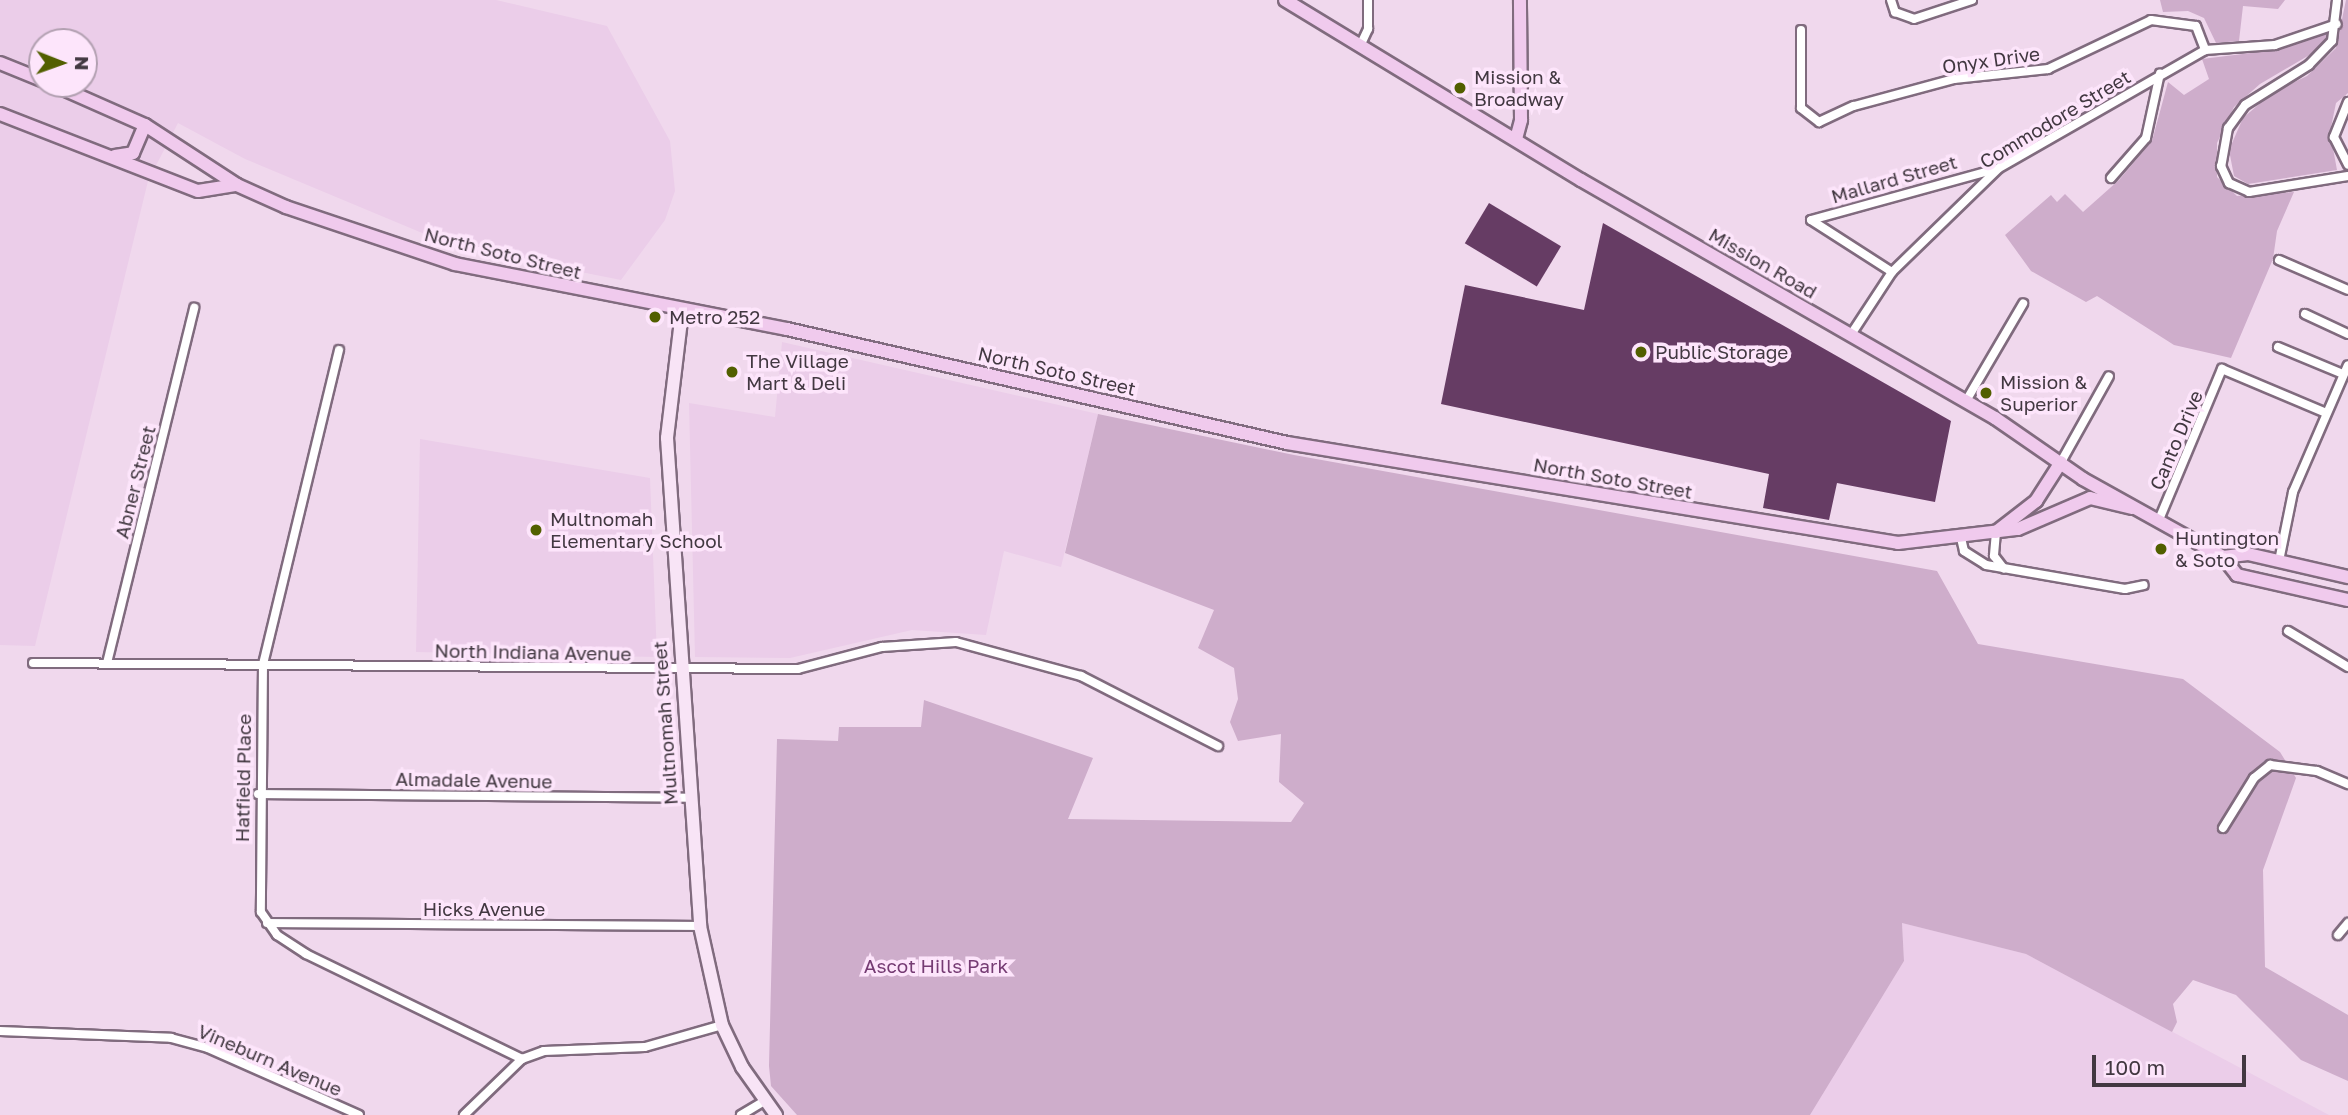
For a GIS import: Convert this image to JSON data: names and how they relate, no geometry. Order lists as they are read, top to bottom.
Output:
{
  "streets": {
    "main road": ["North Soto Street", "Mission Road"],
    "street": [
      "Onyx Drive",
      "Commodore Street",
      "Mallard Street",
      "Canto Drive",
      "Abner Street",
      "North Indiana Avenue",
      "Multnomah Street",
      "Hatfield Place",
      "Almadale Avenue",
      "Hicks Avenue",
      "Vineburn Avenue"
    ]
  },
  "crossings": [
    ["Onyx Drive", "Commodore Street"],
    ["Commodore Street", "Mallard Street"],
    ["Commodore Street", "Mission Road"],
    ["North Soto Street", "Mission Road"],
    ["North Soto Street", "Multnomah Street"],
    ["Mission Road", "Canto Drive"],
    ["Abner Street", "North Indiana Avenue"],
    ["North Indiana Avenue", "Multnomah Street"],
    ["North Indiana Avenue", "Hatfield Place"],
    ["Multnomah Street", "Almadale Avenue"],
    ["Multnomah Street", "Hicks Avenue"],
    ["Hatfield Place", "Almadale Avenue"],
    ["Hatfield Place", "Hicks Avenue"]
  ],
  "parks": ["Ascot Hills Park"],
  "places": [
    "Mission & Broadway",
    "Metro 252",
    "Public Storage",
    "The Village Mart & Deli",
    "Mission & Superior",
    "Multnomah Elementary School",
    "Huntington & Soto"
  ],
  "scale_bar": "100 m",
  "north": "right"
}
